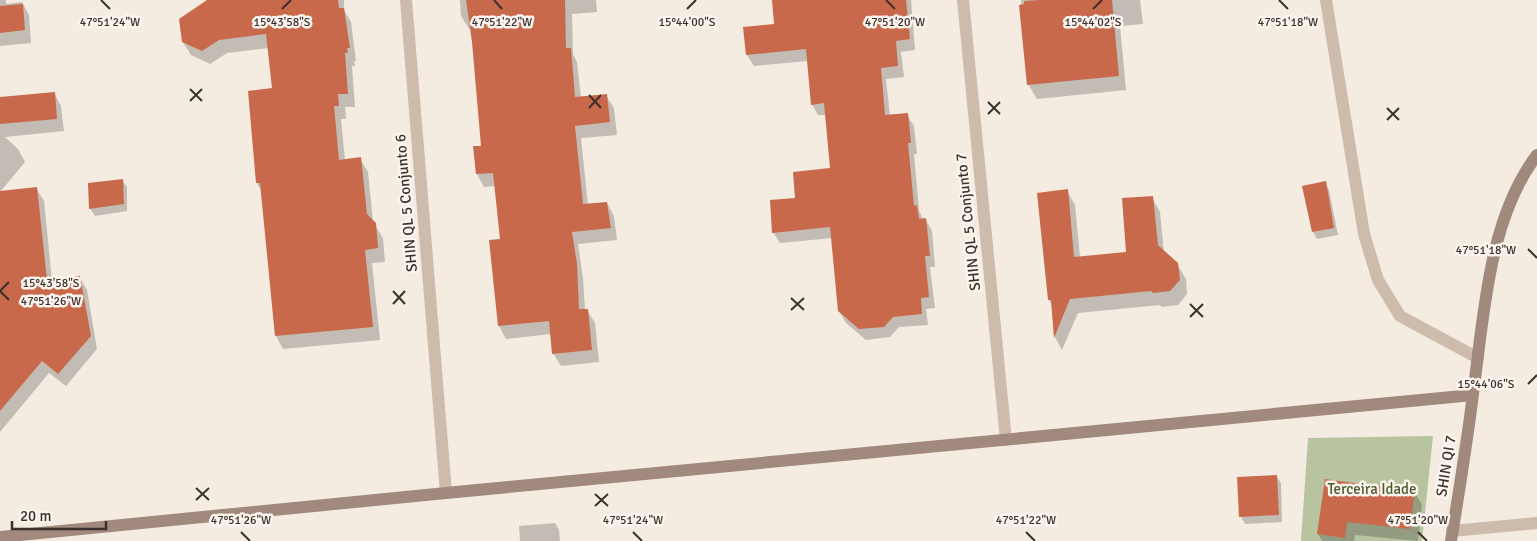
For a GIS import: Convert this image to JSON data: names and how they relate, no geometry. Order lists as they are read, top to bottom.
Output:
{
  "streets": {
    "street": ["SHIN QL 5 Conjunto 6", "SHIN QL 5 Conjunto 7", "SHIN QI 7"]
  },
  "parks": ["Terceira Idade"],
  "scale_bar": "20 m",
  "coordinates": [
    "47°51'24\"W",
    "47°51'22\"W",
    "15°44'00\"S",
    "47°51'20\"W",
    "15°44'02\"S",
    "47°51'18\"W",
    "15°43'58\"S",
    "47°51'26\"W",
    "15°44'06\"S"
  ]
}
